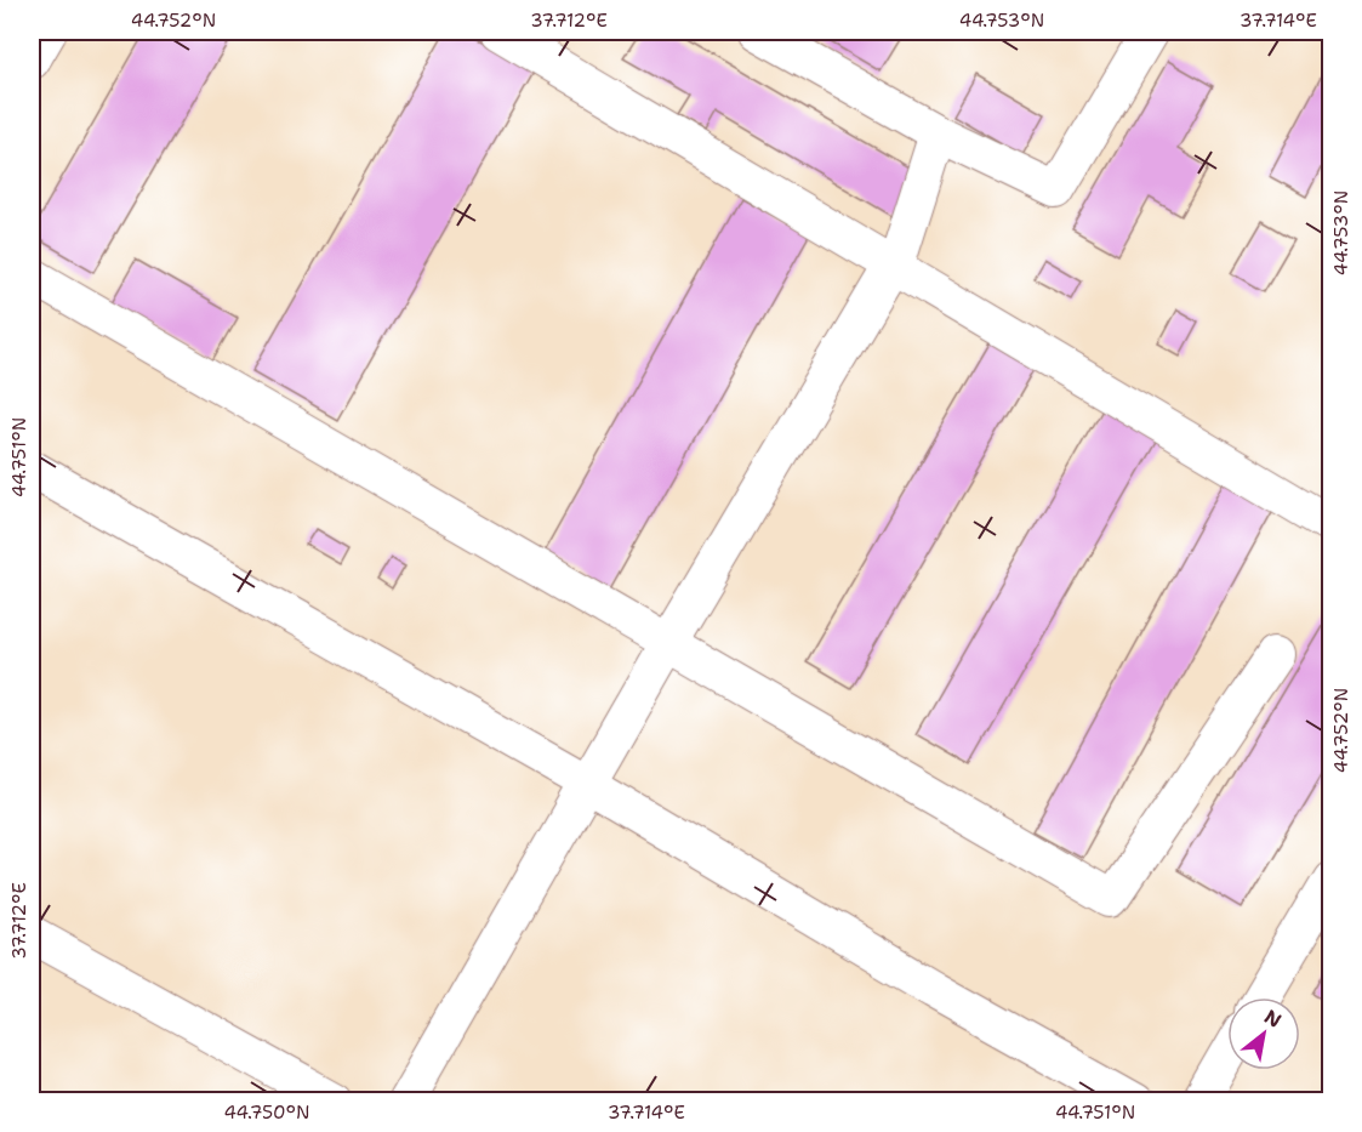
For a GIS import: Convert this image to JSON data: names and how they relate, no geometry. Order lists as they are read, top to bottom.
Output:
{
  "north": "top right",
  "coordinates": [
    "44.752°N",
    "37.712°E",
    "44.753°N",
    "37.714°E",
    "44.751°N",
    "44.750°N"
  ]
}
